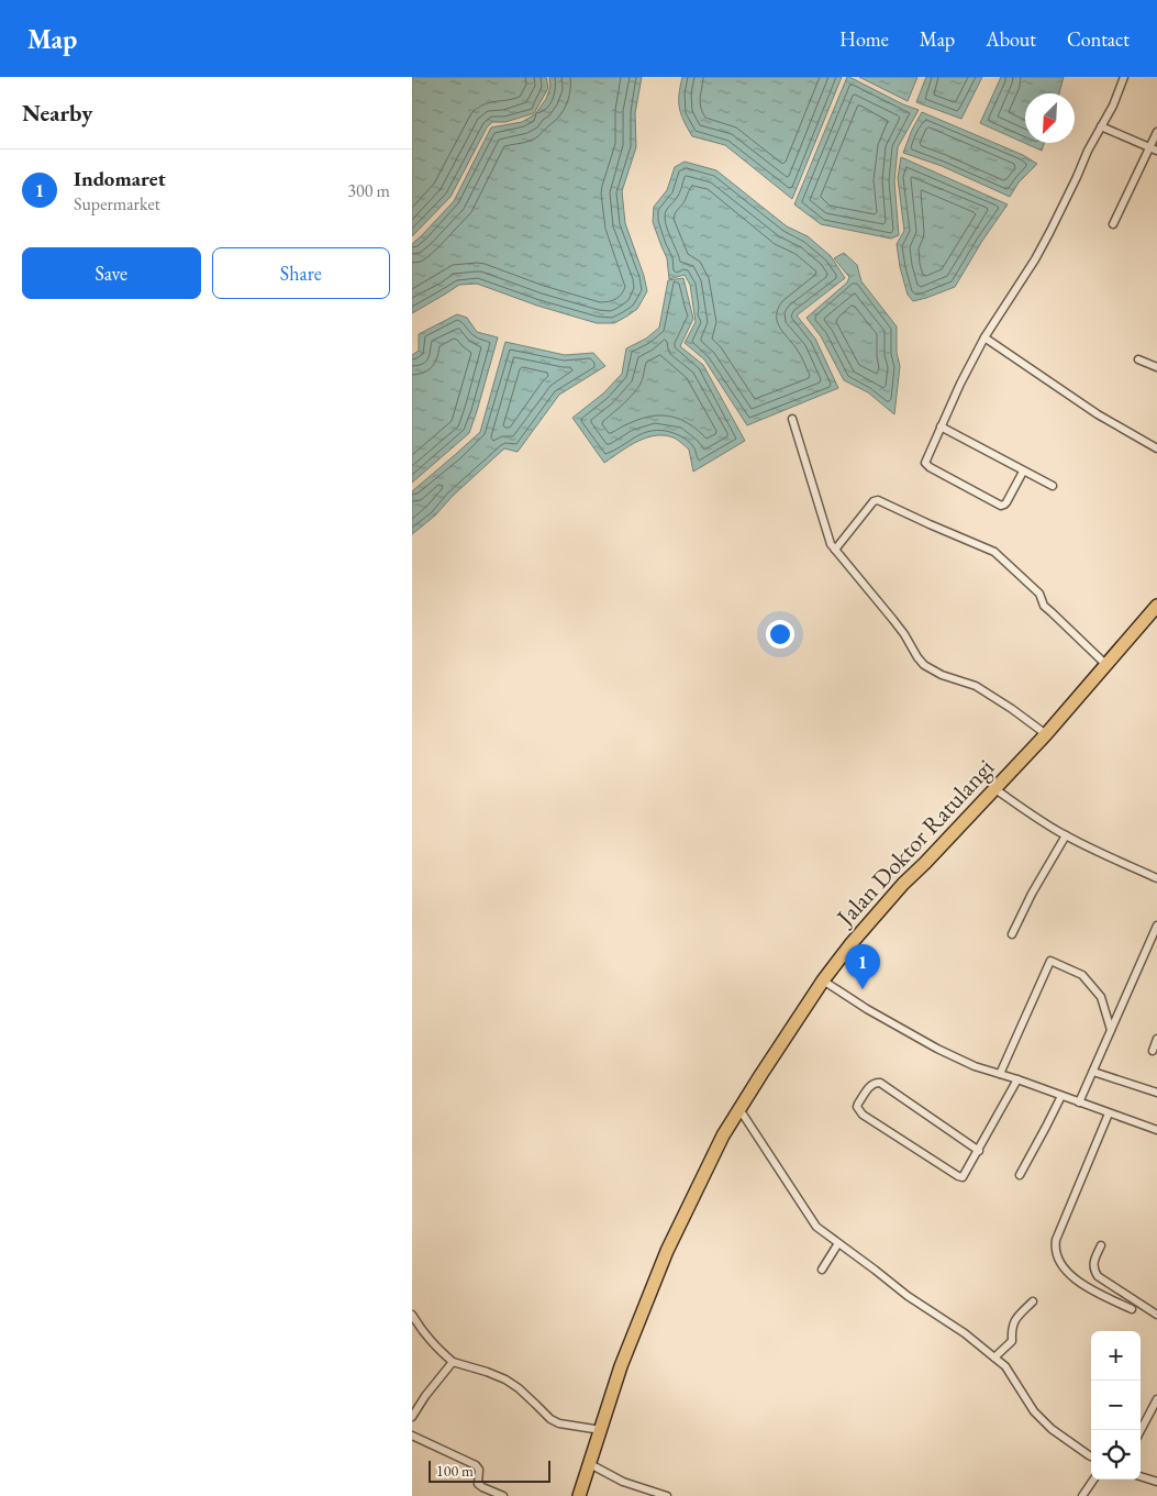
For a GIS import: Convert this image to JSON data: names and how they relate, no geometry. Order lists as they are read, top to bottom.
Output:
{
  "streets": {
    "highway": ["Jalan Doktor Ratulangi"]
  },
  "scale_bar": "100 m",
  "north": "bottom left",
  "page": {
    "header": "Map",
    "nav": [
      "Home",
      "Map",
      "About",
      "Contact"
    ],
    "heading": "Nearby",
    "list": [
      {
        "mark": "1",
        "name": "Indomaret",
        "note": "Supermarket",
        "value": "300 m"
      }
    ],
    "buttons": ["Save", "Share"],
    "pins": "1",
    "map_buttons": ["+", "−"],
    "scale": "100 m"
  }
}
